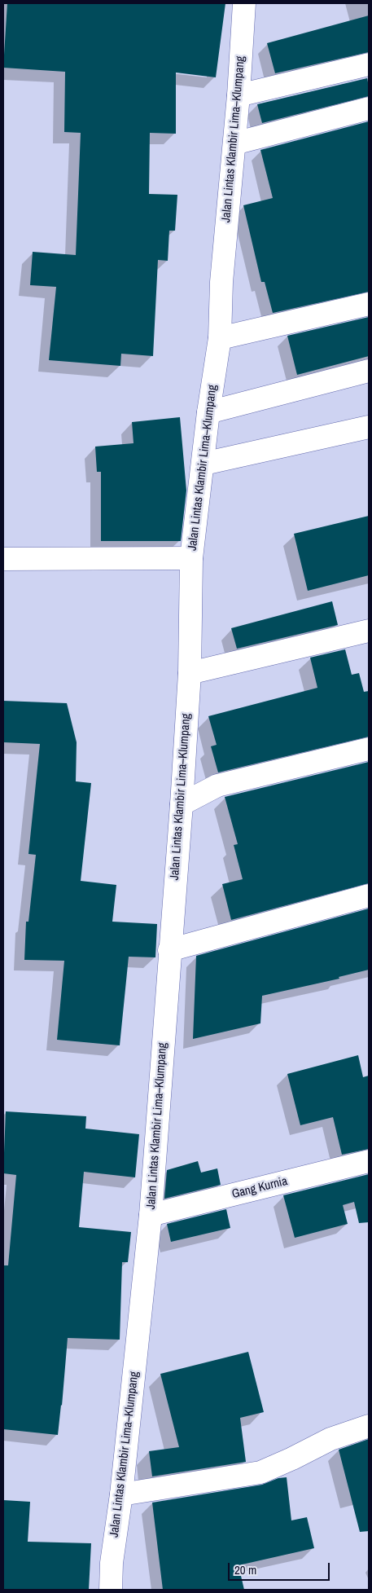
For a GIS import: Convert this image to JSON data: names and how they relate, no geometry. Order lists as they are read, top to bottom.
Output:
{
  "streets": {
    "street": ["Jalan Lintas Klambir Lima–Klumpang", "Gang Kurnia"]
  },
  "crossings": [
    ["Jalan Lintas Klambir Lima–Klumpang", "Gang Kurnia"]
  ],
  "scale_bar": "20 m"
}
